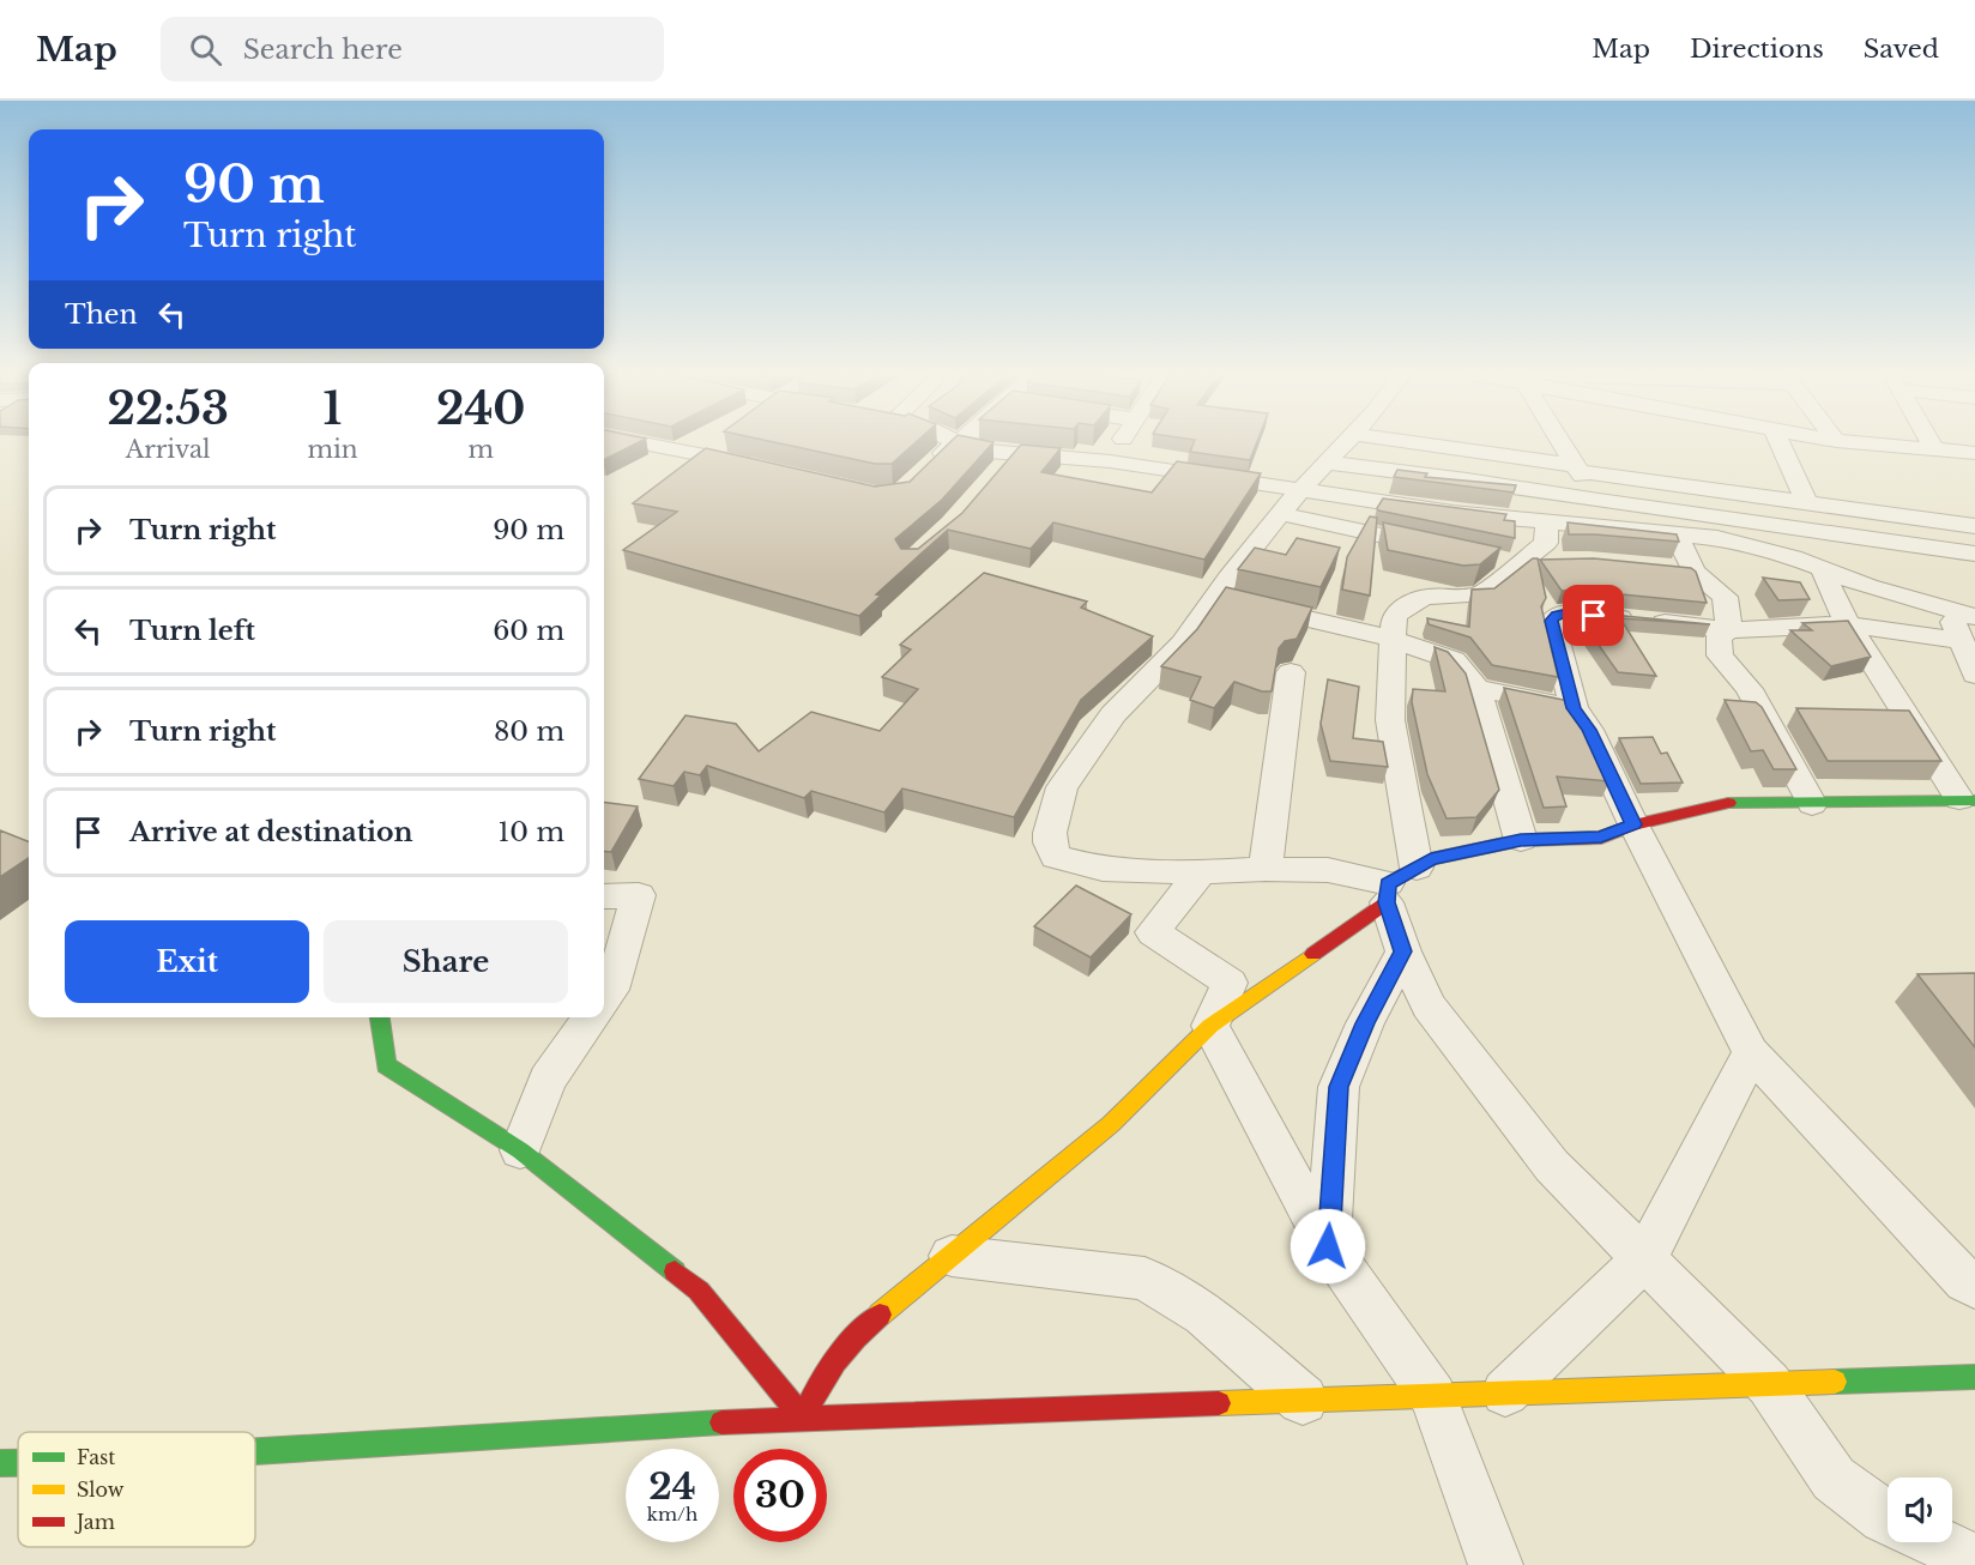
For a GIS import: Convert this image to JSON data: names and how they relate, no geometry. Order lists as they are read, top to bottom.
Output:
{
  "legend": ["Fast", "Slow", "Jam"],
  "page": {
    "header": "Map",
    "search": "Search here",
    "nav": ["Map", "Directions", "Saved"],
    "turn": ["90 m", "Turn right"],
    "then": "Then",
    "eta": [
      "22:53",
      "Arrival",
      "1",
      "min",
      "240",
      "m"
    ],
    "list": [
      {
        "name": "Turn right",
        "value": "90 m"
      },
      {
        "name": "Turn left",
        "value": "60 m"
      },
      {
        "name": "Turn right",
        "value": "80 m"
      },
      {
        "name": "Arrive at destination",
        "value": "10 m"
      }
    ],
    "buttons": ["Exit", "Share"],
    "speed": "24 km/h",
    "limit": "30"
  }
}
